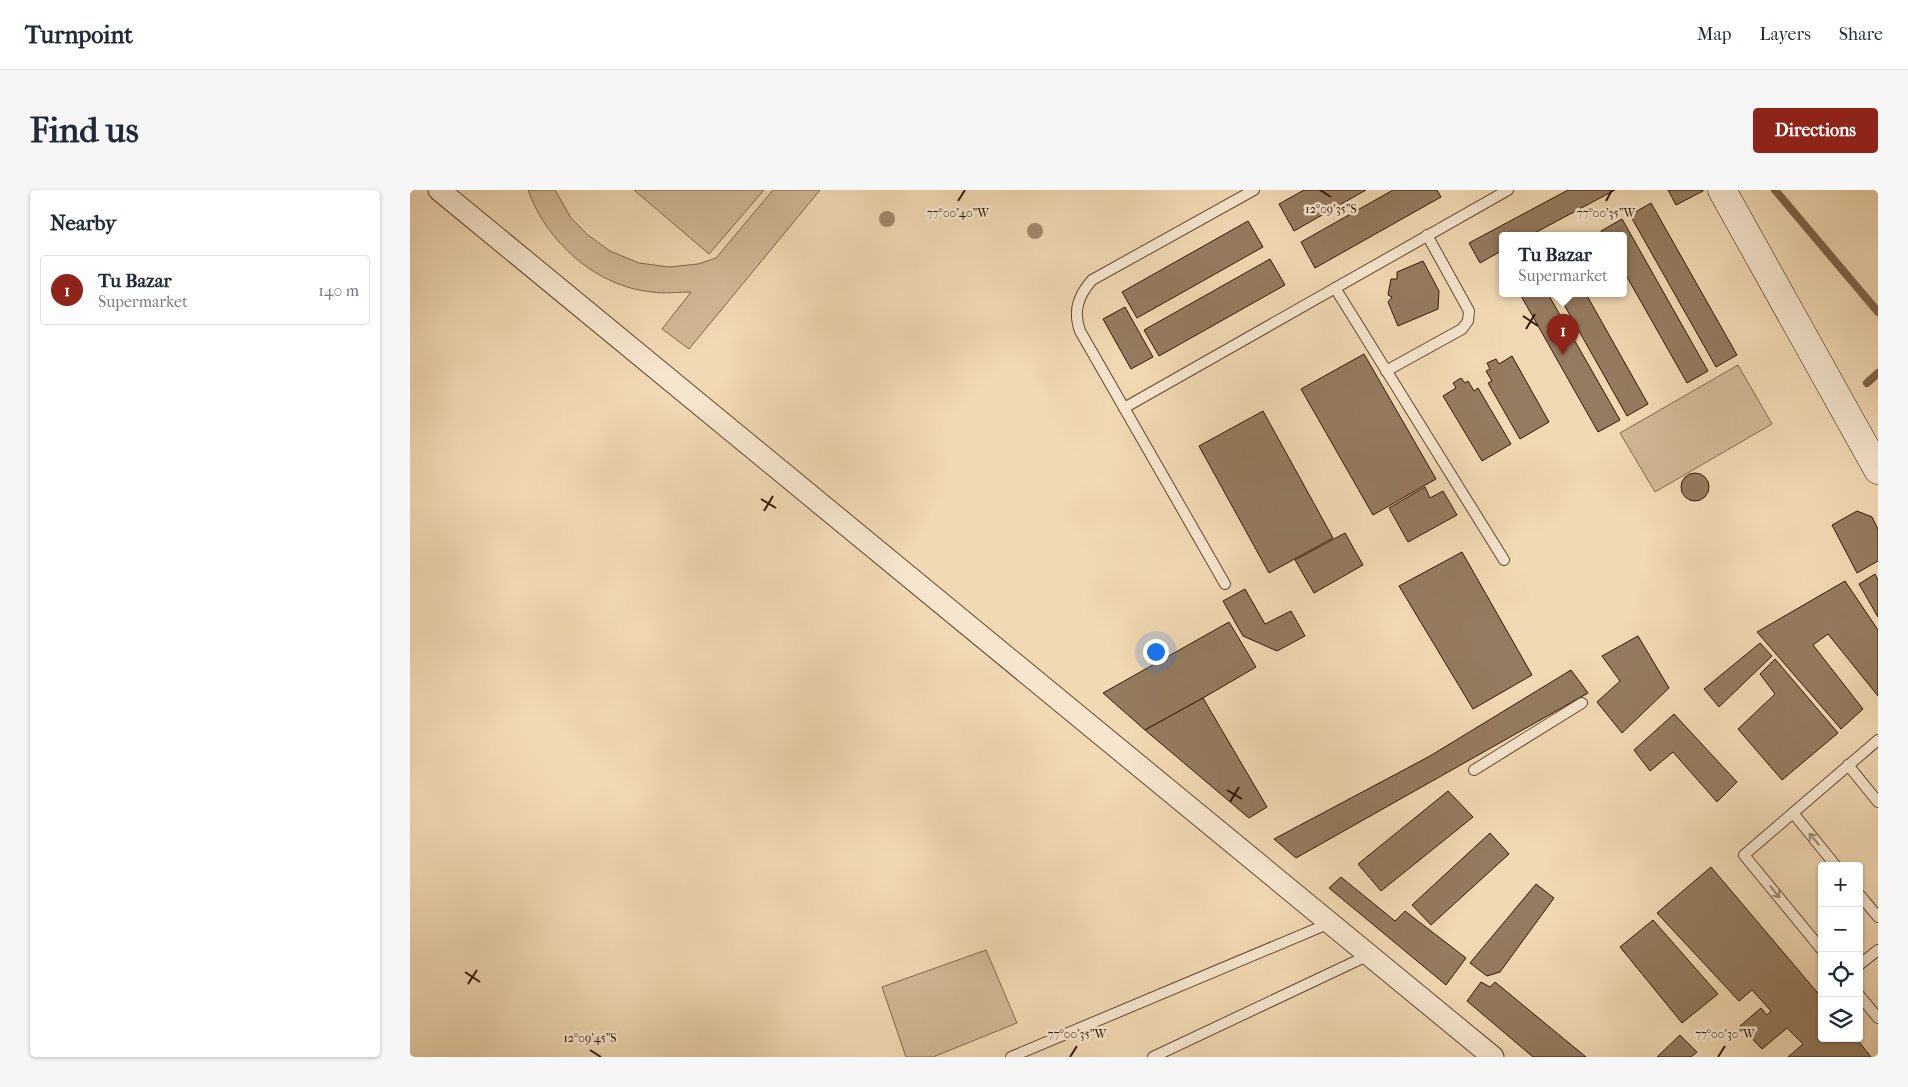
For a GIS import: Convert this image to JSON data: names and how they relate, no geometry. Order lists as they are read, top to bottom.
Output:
{
  "page": {
    "header": "Turnpoint",
    "nav": ["Map", "Layers", "Share"],
    "buttons": "Directions",
    "title": "Find us",
    "heading": "Nearby",
    "popup": ["Tu Bazar", "Supermarket"],
    "list": [
      {
        "mark": "1",
        "name": "Tu Bazar",
        "note": "Supermarket",
        "value": "140 m"
      }
    ],
    "pins": "1",
    "map_buttons": ["+", "−"]
  },
  "coordinates": [
    "12°09'35\"S",
    "77°00'40\"W",
    "77°00'35\"W",
    "77°00'30\"W",
    "12°09'45\"S"
  ]
}
